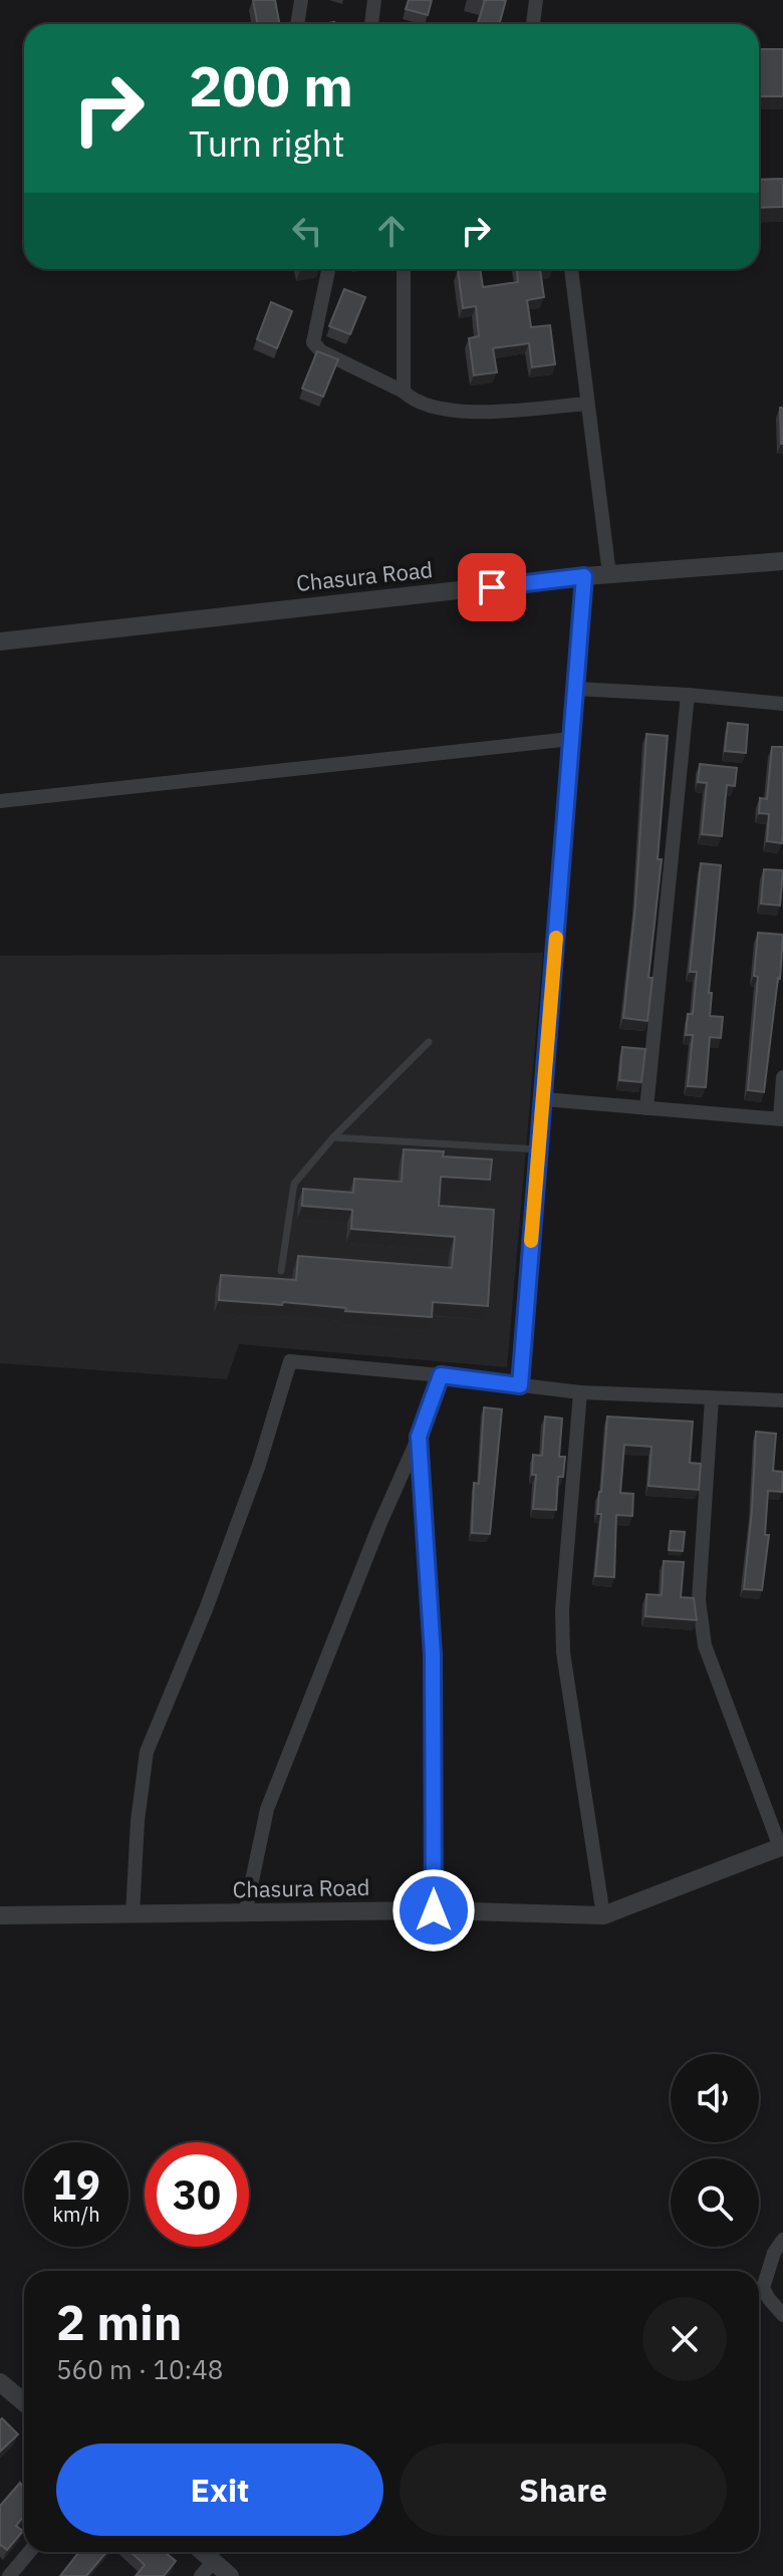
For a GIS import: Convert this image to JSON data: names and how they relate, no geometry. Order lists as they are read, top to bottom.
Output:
{
  "streets": {
    "street": ["Chasura Road"]
  },
  "page": {
    "turn": ["200 m", "Turn right"],
    "speed": "19 km/h",
    "limit": "30",
    "heading": ["2 min", "560 m · 10:48"],
    "buttons": ["Exit", "Share"]
  }
}
